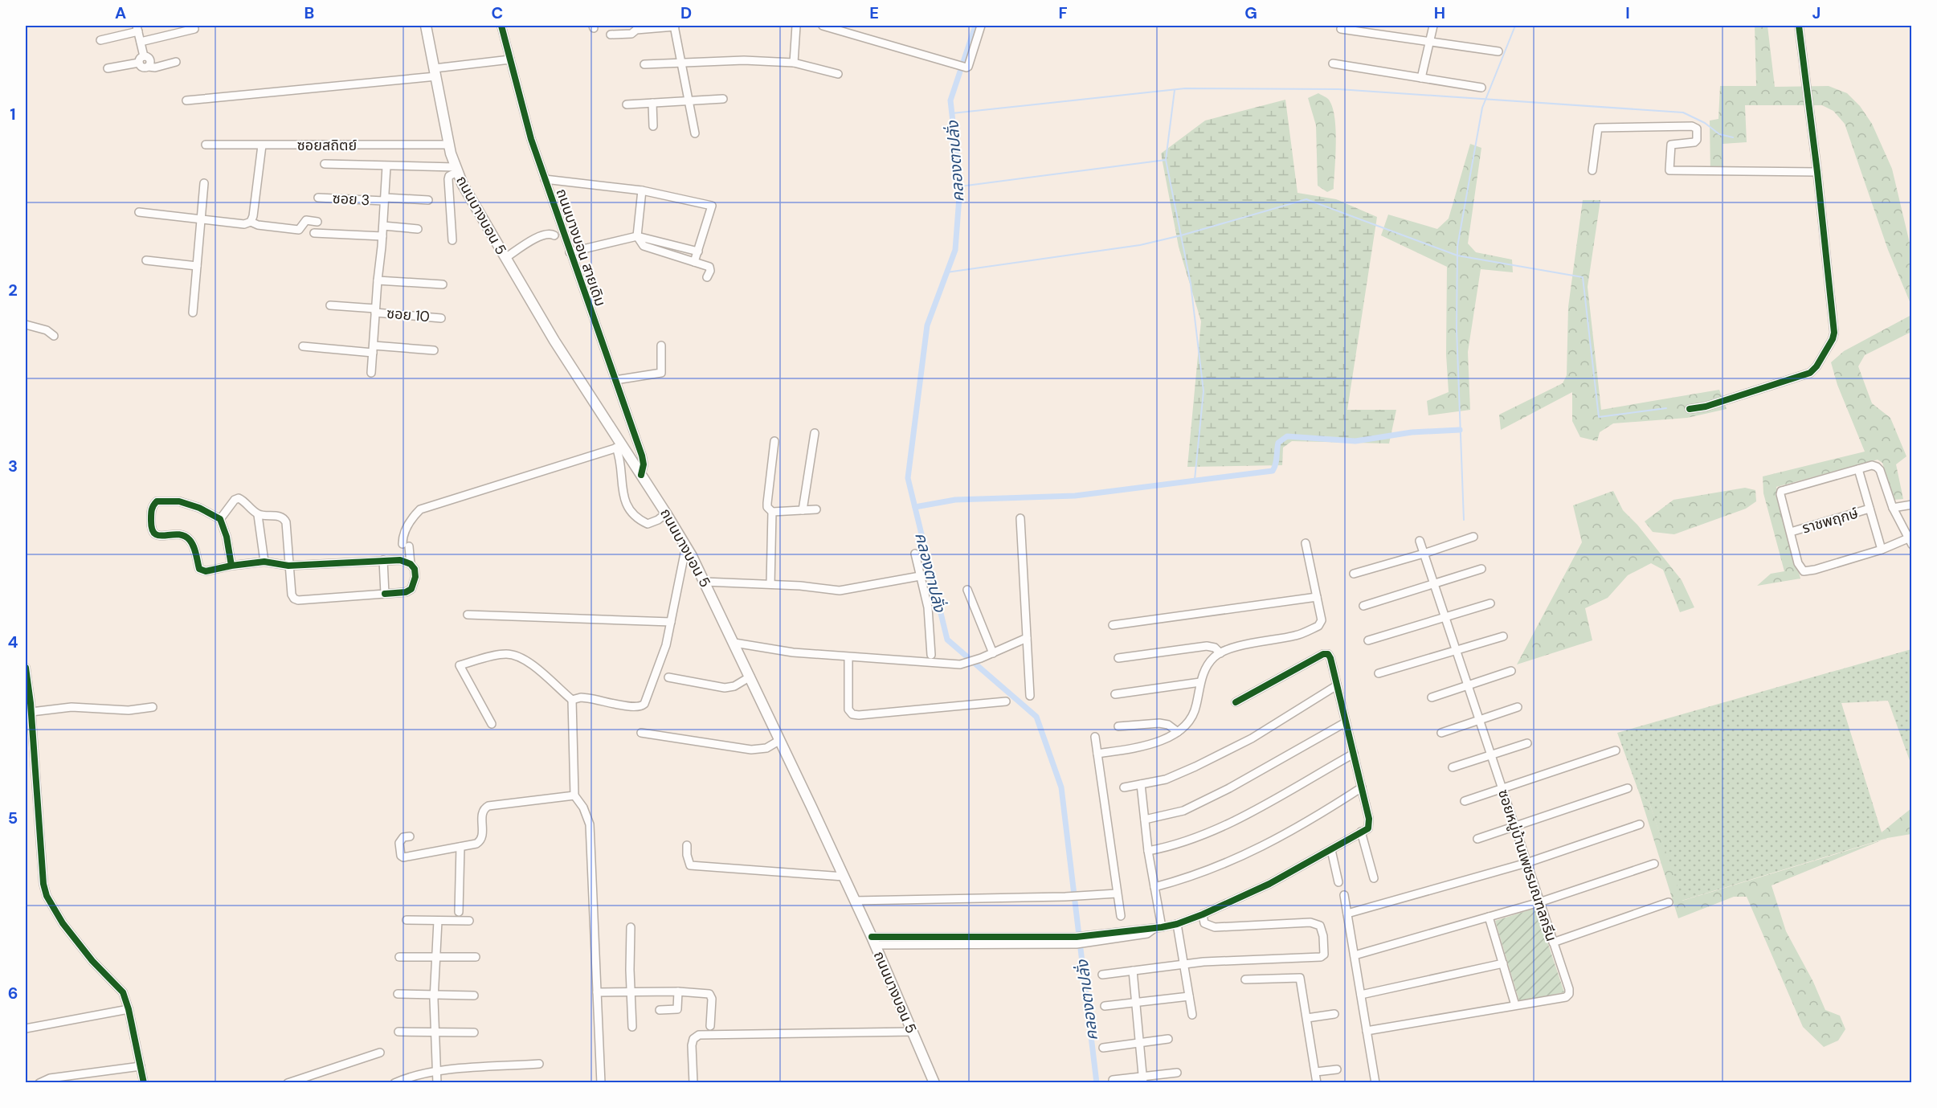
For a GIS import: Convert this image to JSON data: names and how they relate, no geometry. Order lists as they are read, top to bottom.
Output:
{
  "streets": {
    "main road": ["ถนนบางบอน 5"],
    "street": [
      "ซอยสถิตย์",
      "ซอย 3",
      "ถนนบางบอน สายเดิม",
      "ซอย 10",
      "ราชพฤกษ์",
      "ซอยหมู่บ้านเพชรมณฑลกรีน"
    ]
  },
  "crossings": [
    ["ซอยสถิตย์", "ถนนบางบอน 5"],
    ["ถนนบางบอน 5", "ถนนบางบอน สายเดิม"]
  ],
  "water": ["คลองตาปลั่ง"],
  "grid": {
    "columns": [
      "A",
      "B",
      "C",
      "D",
      "E",
      "F",
      "G",
      "H",
      "I",
      "J"
    ],
    "rows": [
      "1",
      "2",
      "3",
      "4",
      "5",
      "6"
    ]
  }
}
